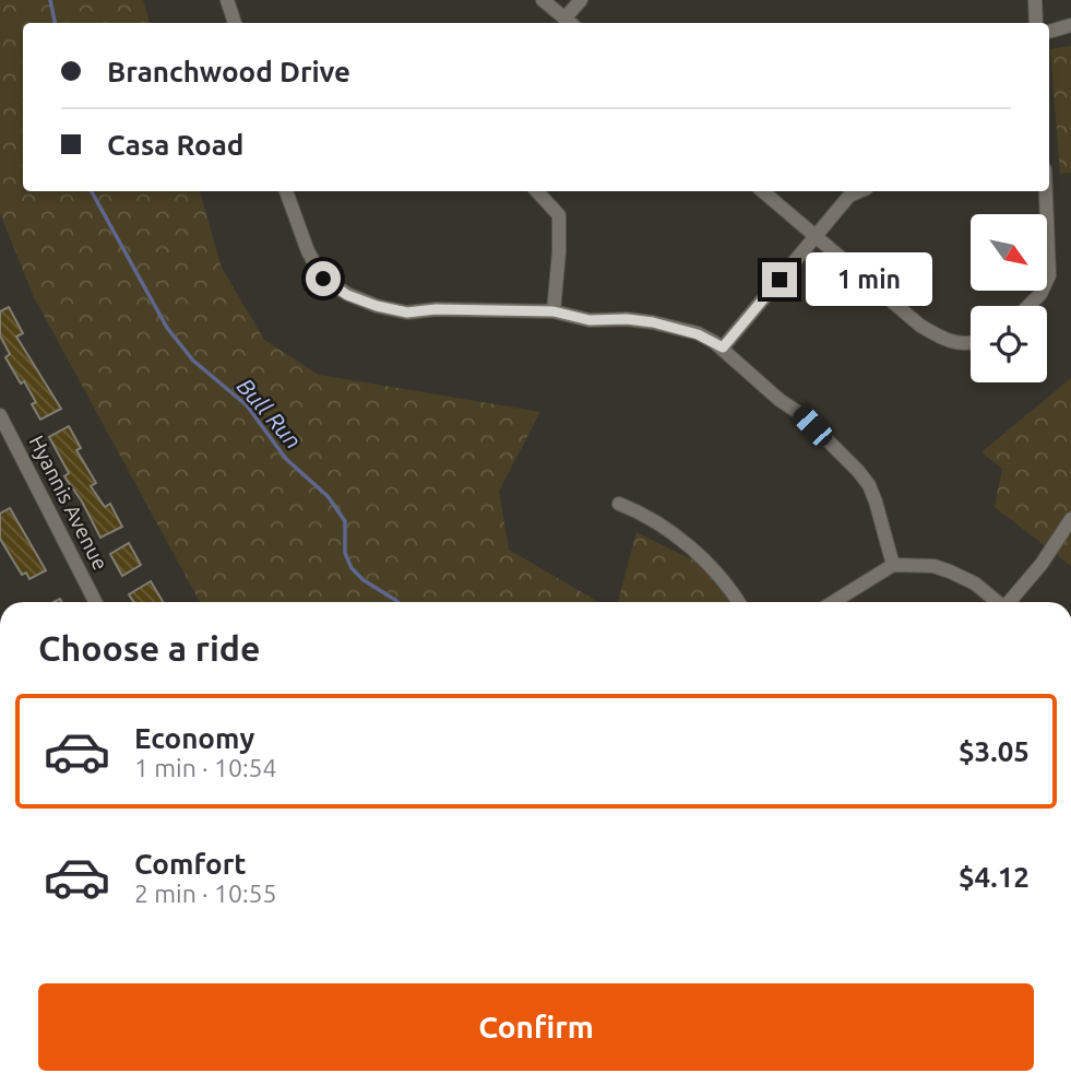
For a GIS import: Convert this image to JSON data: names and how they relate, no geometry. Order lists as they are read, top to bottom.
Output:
{
  "streets": {
    "street": ["Hyannis Avenue"]
  },
  "water": ["Bull Run"],
  "north": "bottom right",
  "page": {
    "banner": ["Branchwood Drive", "Casa Road"],
    "bubble": "1 min",
    "heading": "Choose a ride",
    "list": [
      {
        "name": "Economy",
        "note": "1 min · 10:54",
        "value": "$3.05"
      },
      {
        "name": "Comfort",
        "note": "2 min · 10:55",
        "value": "$4.12"
      }
    ],
    "buttons": "Confirm"
  }
}
